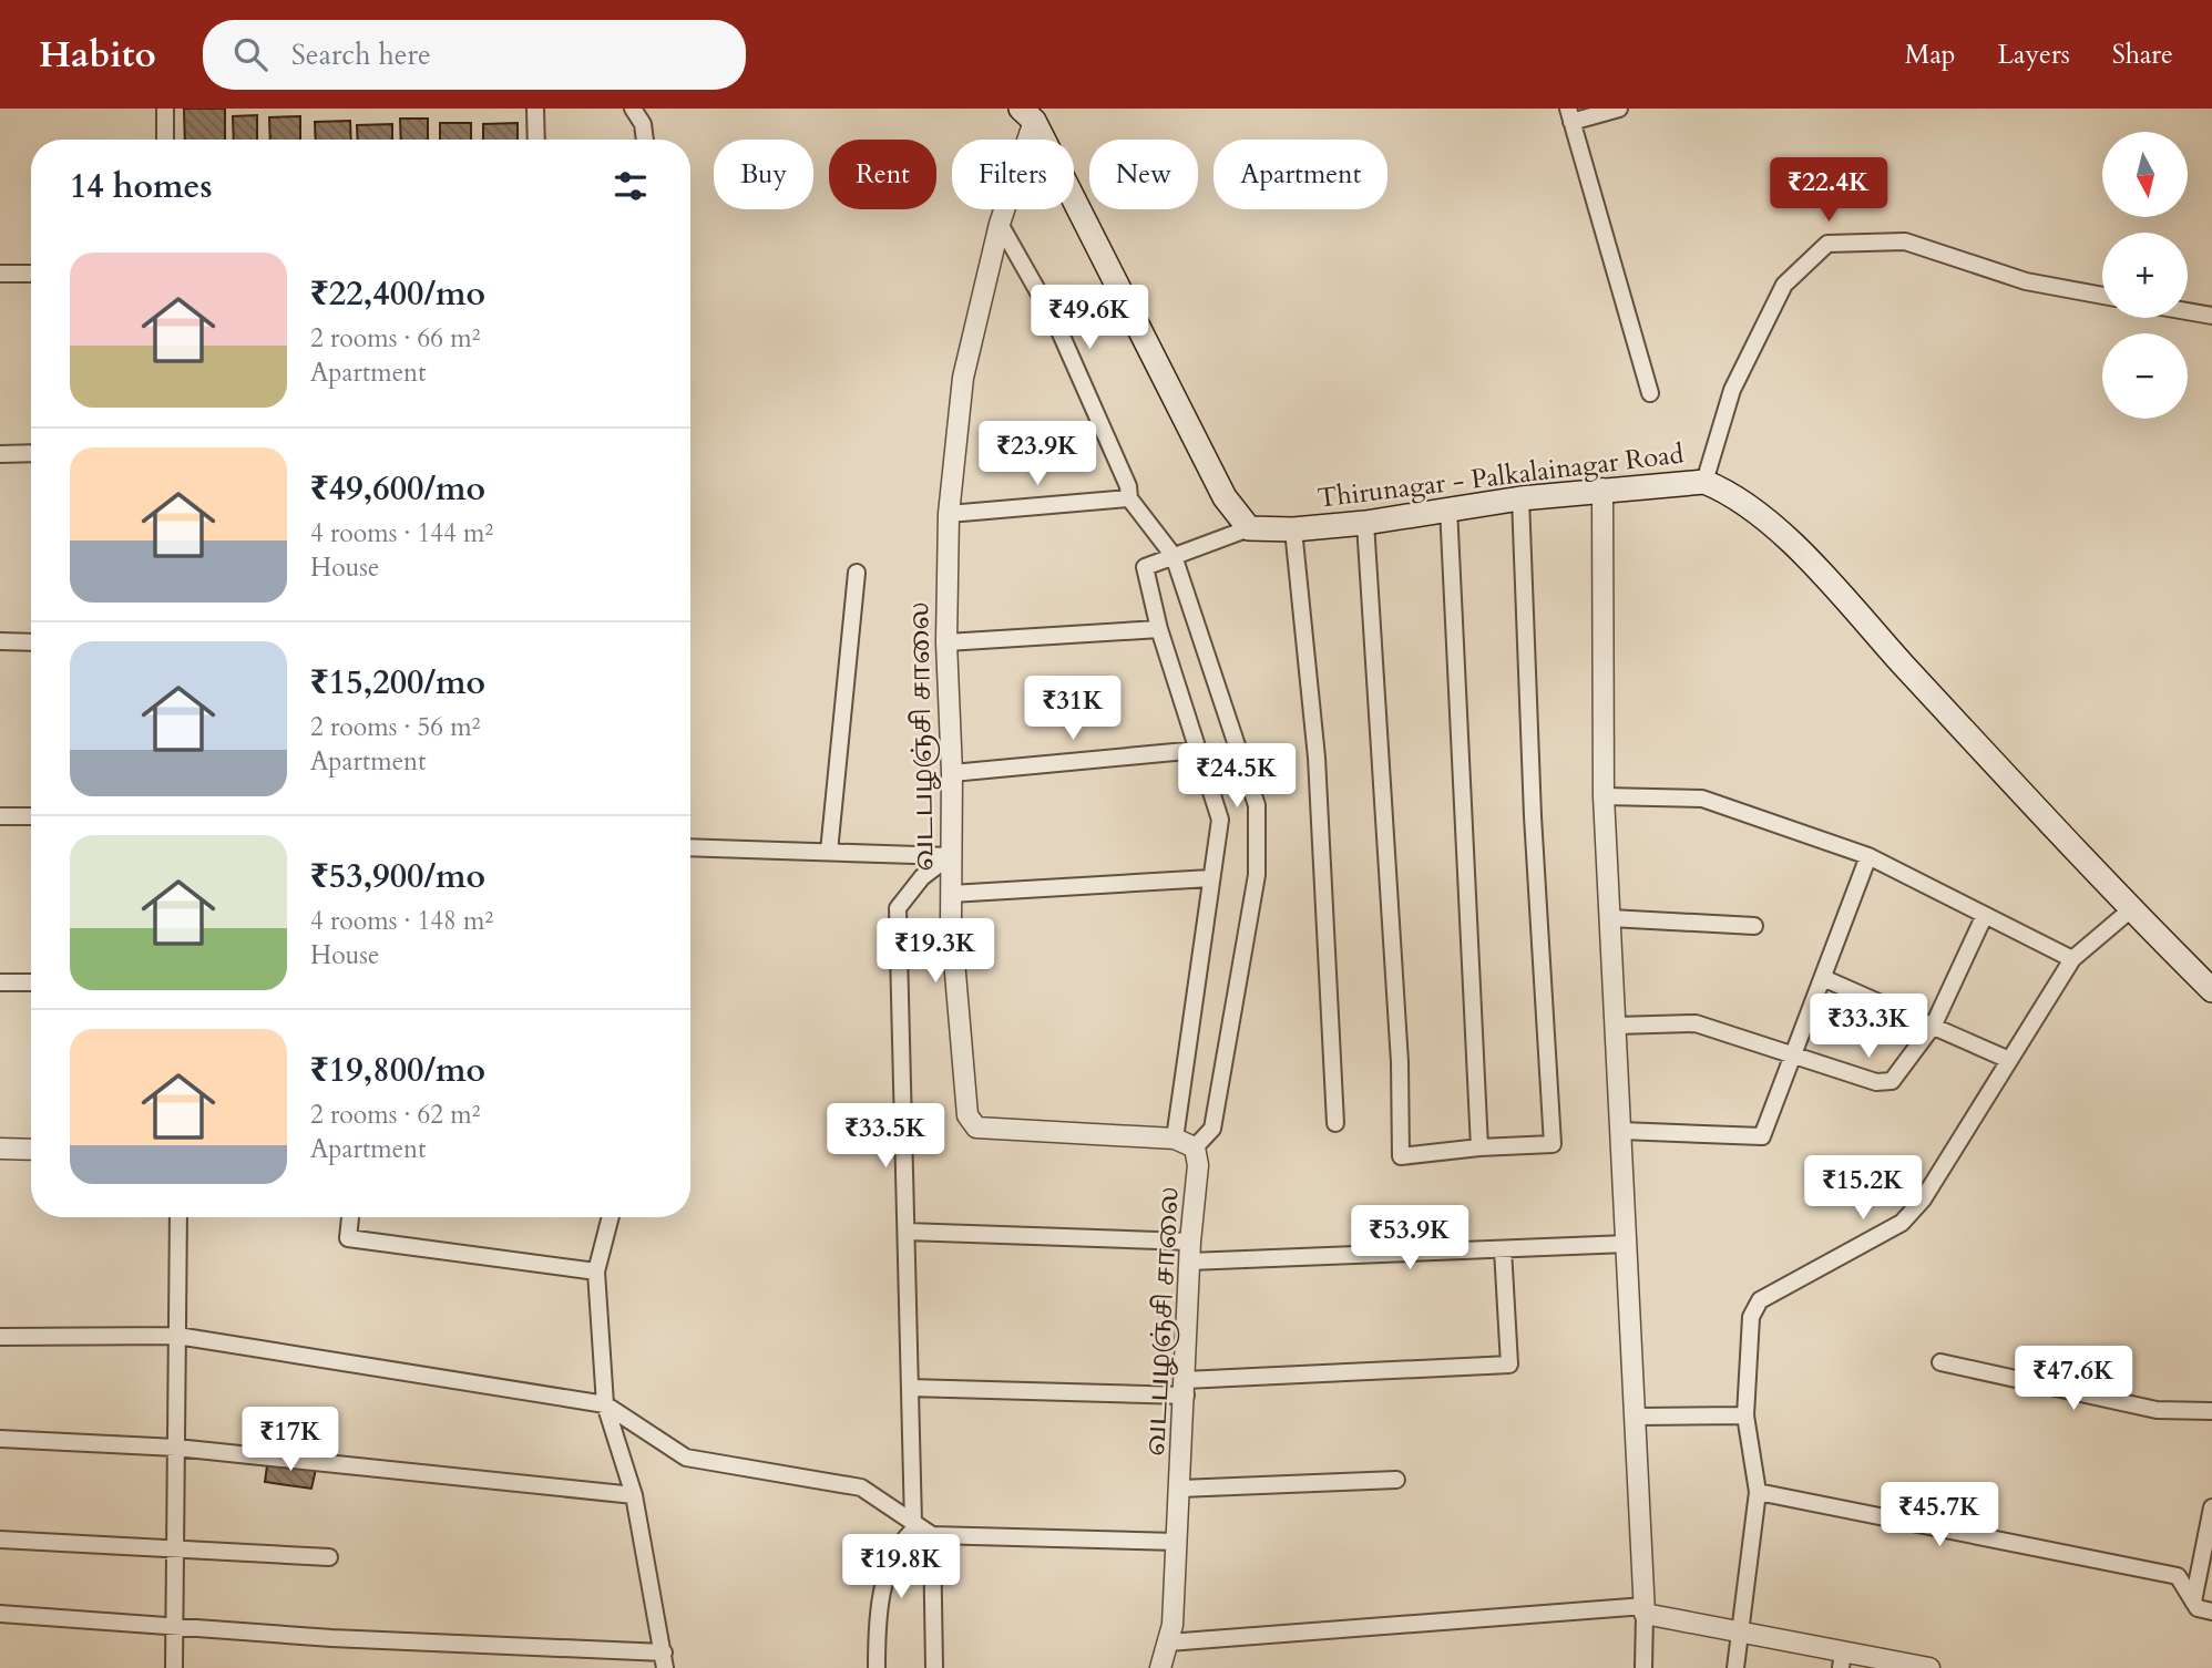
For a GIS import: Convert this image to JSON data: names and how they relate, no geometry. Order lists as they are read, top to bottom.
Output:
{
  "streets": {
    "main road": ["Thirunagar - Palkalainagar Road"],
    "street": ["வடபழஞ்சி சாலை"]
  },
  "north": "bottom",
  "page": {
    "header": "Habito",
    "search": "Search here",
    "nav": ["Map", "Layers", "Share"],
    "map_buttons": ["+", "−"],
    "chip": [
      "Buy",
      "Rent",
      "Filters",
      "New",
      "Apartment"
    ],
    "heading": "14 homes",
    "price": [
      "₹22.4K",
      "₹49.6K",
      "₹23.9K",
      "₹31K",
      "₹24.5K",
      "₹19.3K",
      "₹33.3K",
      "₹33.5K",
      "₹15.2K",
      "₹53.9K",
      "₹47.6K",
      "₹17K",
      "₹45.7K",
      "₹19.8K"
    ],
    "list": [
      {
        "name": "₹22,400/mo",
        "note": "2 rooms · 66 m² · Apartment"
      },
      {
        "name": "₹49,600/mo",
        "note": "4 rooms · 144 m² · House"
      },
      {
        "name": "₹15,200/mo",
        "note": "2 rooms · 56 m² · Apartment"
      },
      {
        "name": "₹53,900/mo",
        "note": "4 rooms · 148 m² · House"
      },
      {
        "name": "₹19,800/mo",
        "note": "2 rooms · 62 m² · Apartment"
      }
    ]
  }
}
